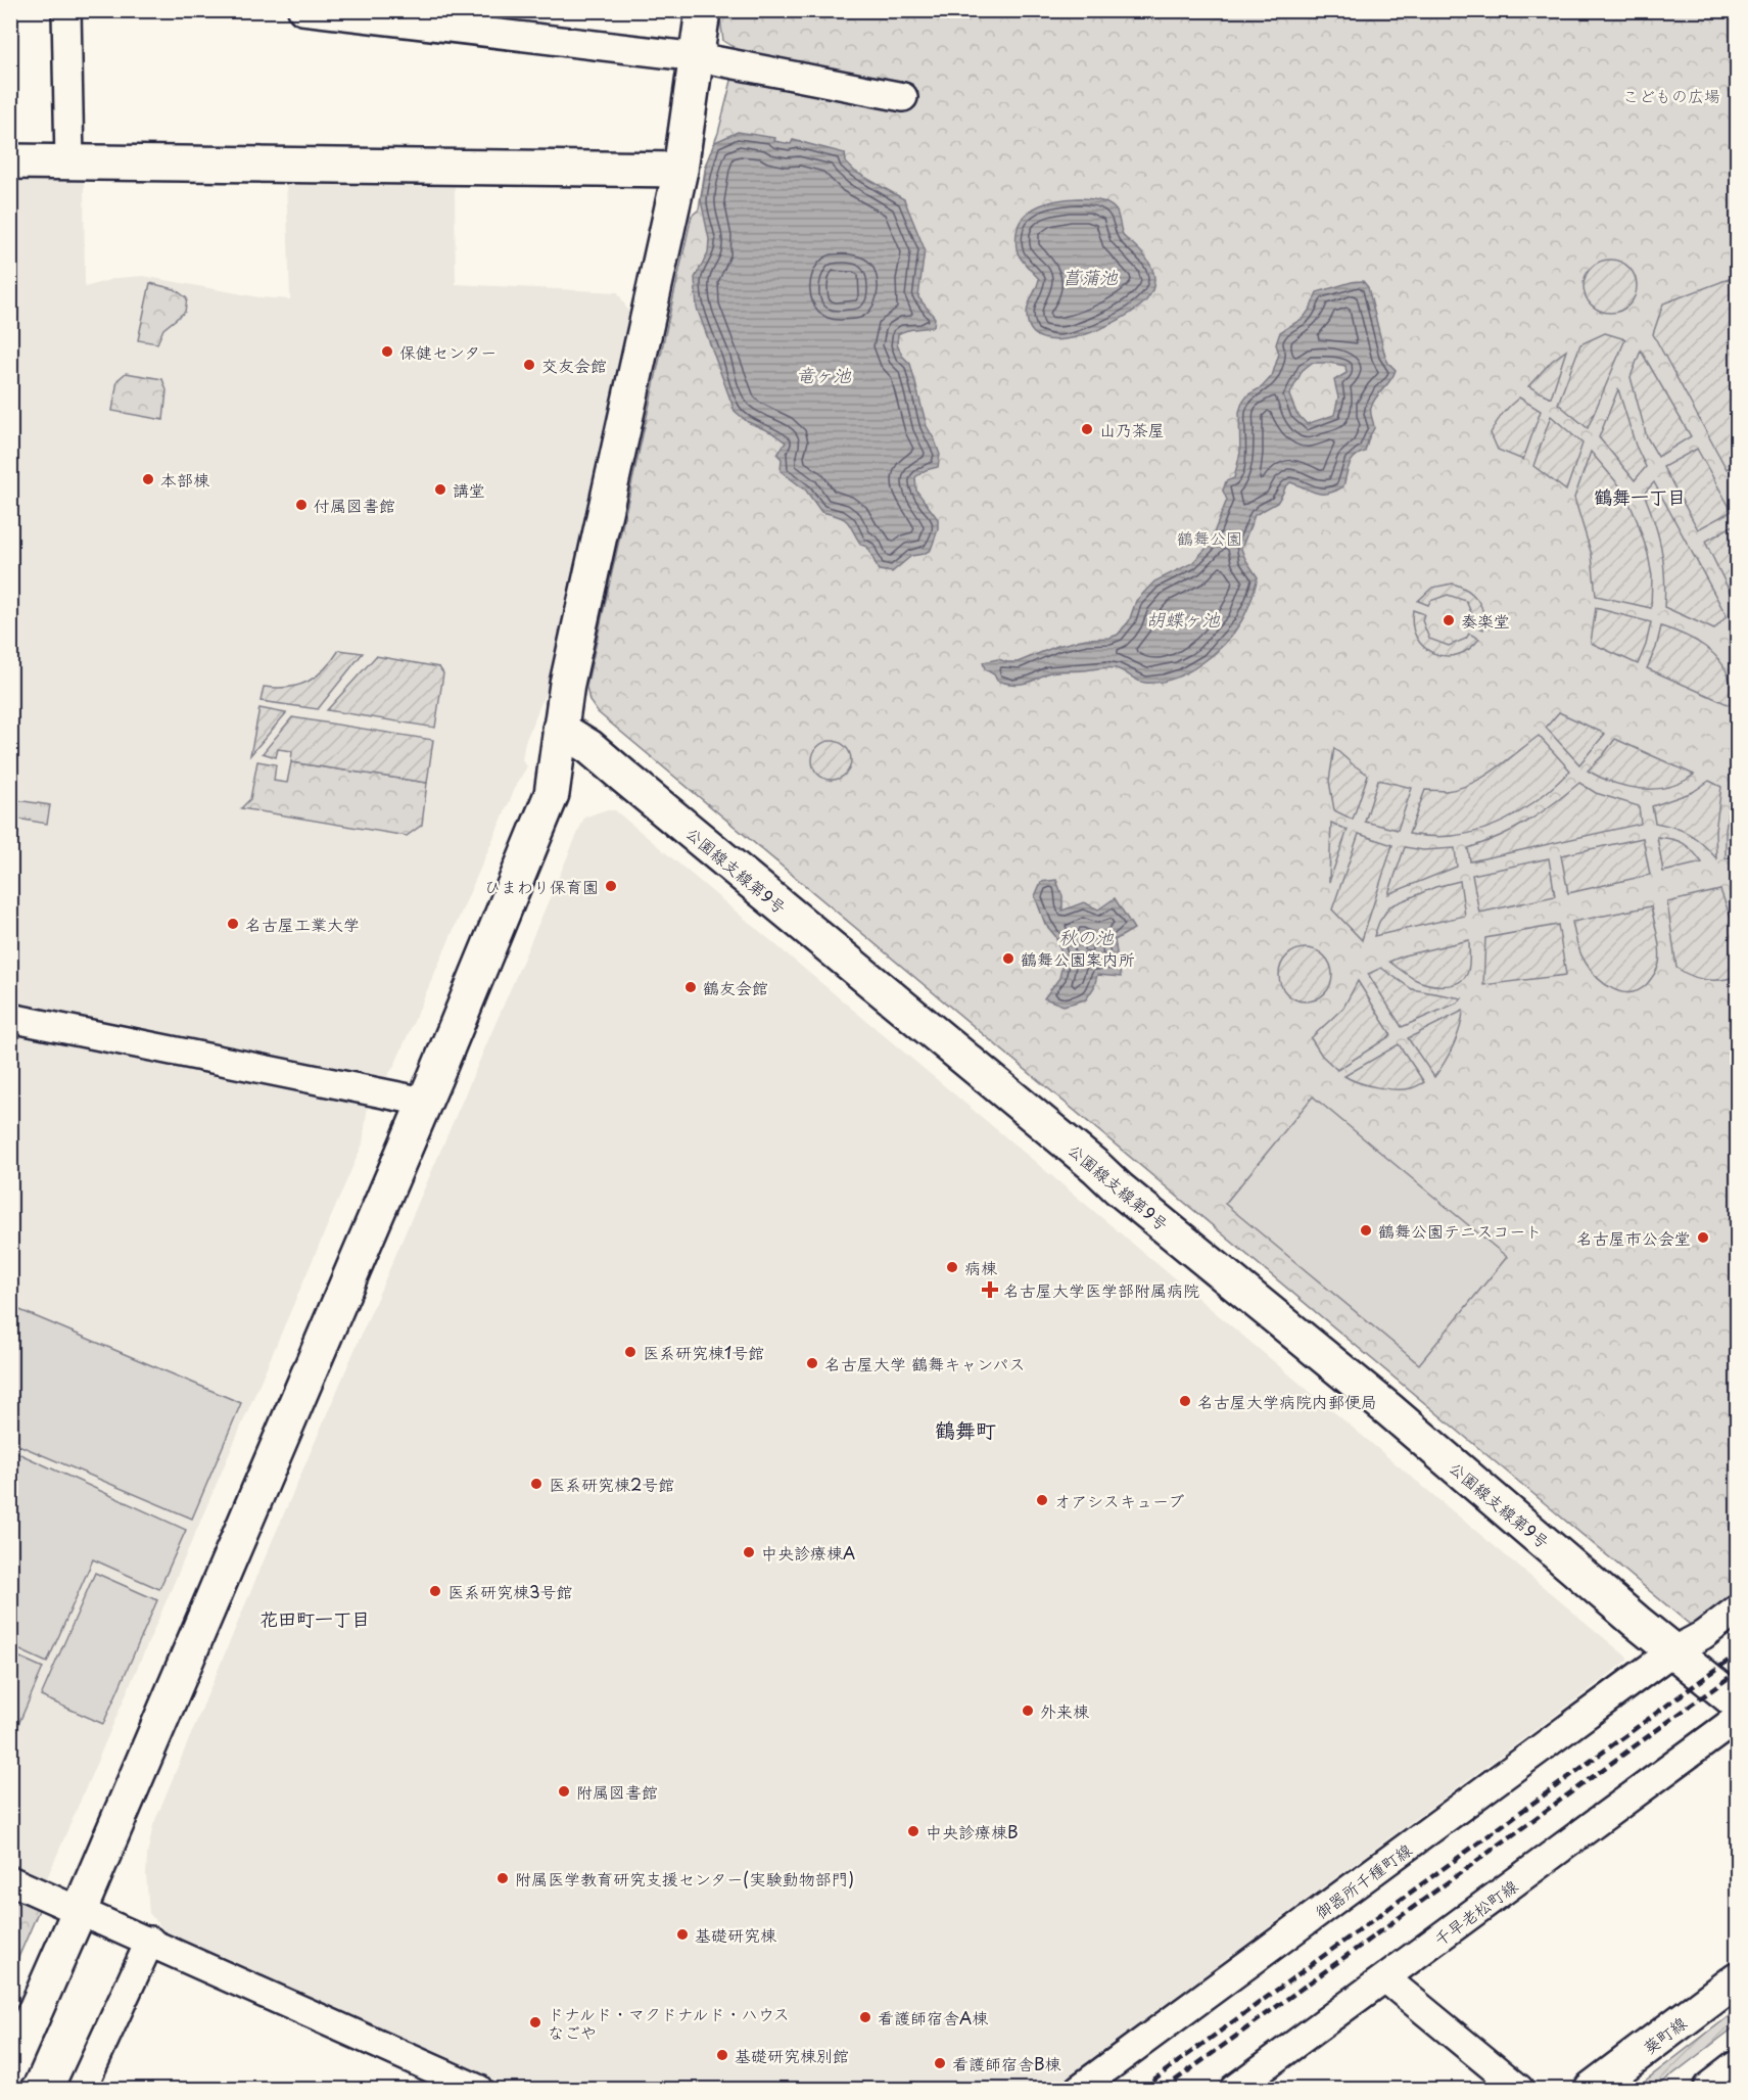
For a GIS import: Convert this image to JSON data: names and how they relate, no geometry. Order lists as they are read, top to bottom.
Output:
{
  "streets": {
    "street": [
      "公園線支線第9号",
      "御器所千種町線",
      "千早老松町線",
      "葵町線"
    ]
  },
  "crossings": [
    ["公園線支線第9号", "御器所千種町線"]
  ],
  "districts": ["鶴舞一丁目", "鶴舞町", "花田町一丁目"],
  "water": [
    "菖蒲池",
    "竜ヶ池",
    "胡蝶ヶ池",
    "秋の池"
  ],
  "parks": ["こどもの広場", "鶴舞公園"],
  "places": {
    "other": [
      "保健センター",
      "交友会館",
      "山乃茶屋",
      "本部棟",
      "講堂",
      "付属図書館",
      "奏楽堂",
      "ひまわり保育園",
      "名古屋工業大学",
      "鶴舞公園案内所",
      "鶴友会館",
      "鶴舞公園テニスコート",
      "名古屋市公会堂",
      "病棟",
      "医系研究棟1号館",
      "名古屋大学 鶴舞キャンパス",
      "名古屋大学病院内郵便局",
      "医系研究棟2号館",
      "オアシスキューブ",
      "中央診療棟A",
      "医系研究棟3号館",
      "外来棟",
      "附属図書館",
      "中央診療棟B",
      "附属医学教育研究支援センター(実験動物部門)",
      "基礎研究棟",
      "看護師宿舎A棟",
      "ドナルド・マクドナルド・ハウス なごや",
      "基礎研究棟別館",
      "看護師宿舎B棟"
    ],
    "health": ["名古屋大学医学部附属病院"]
  }
}
